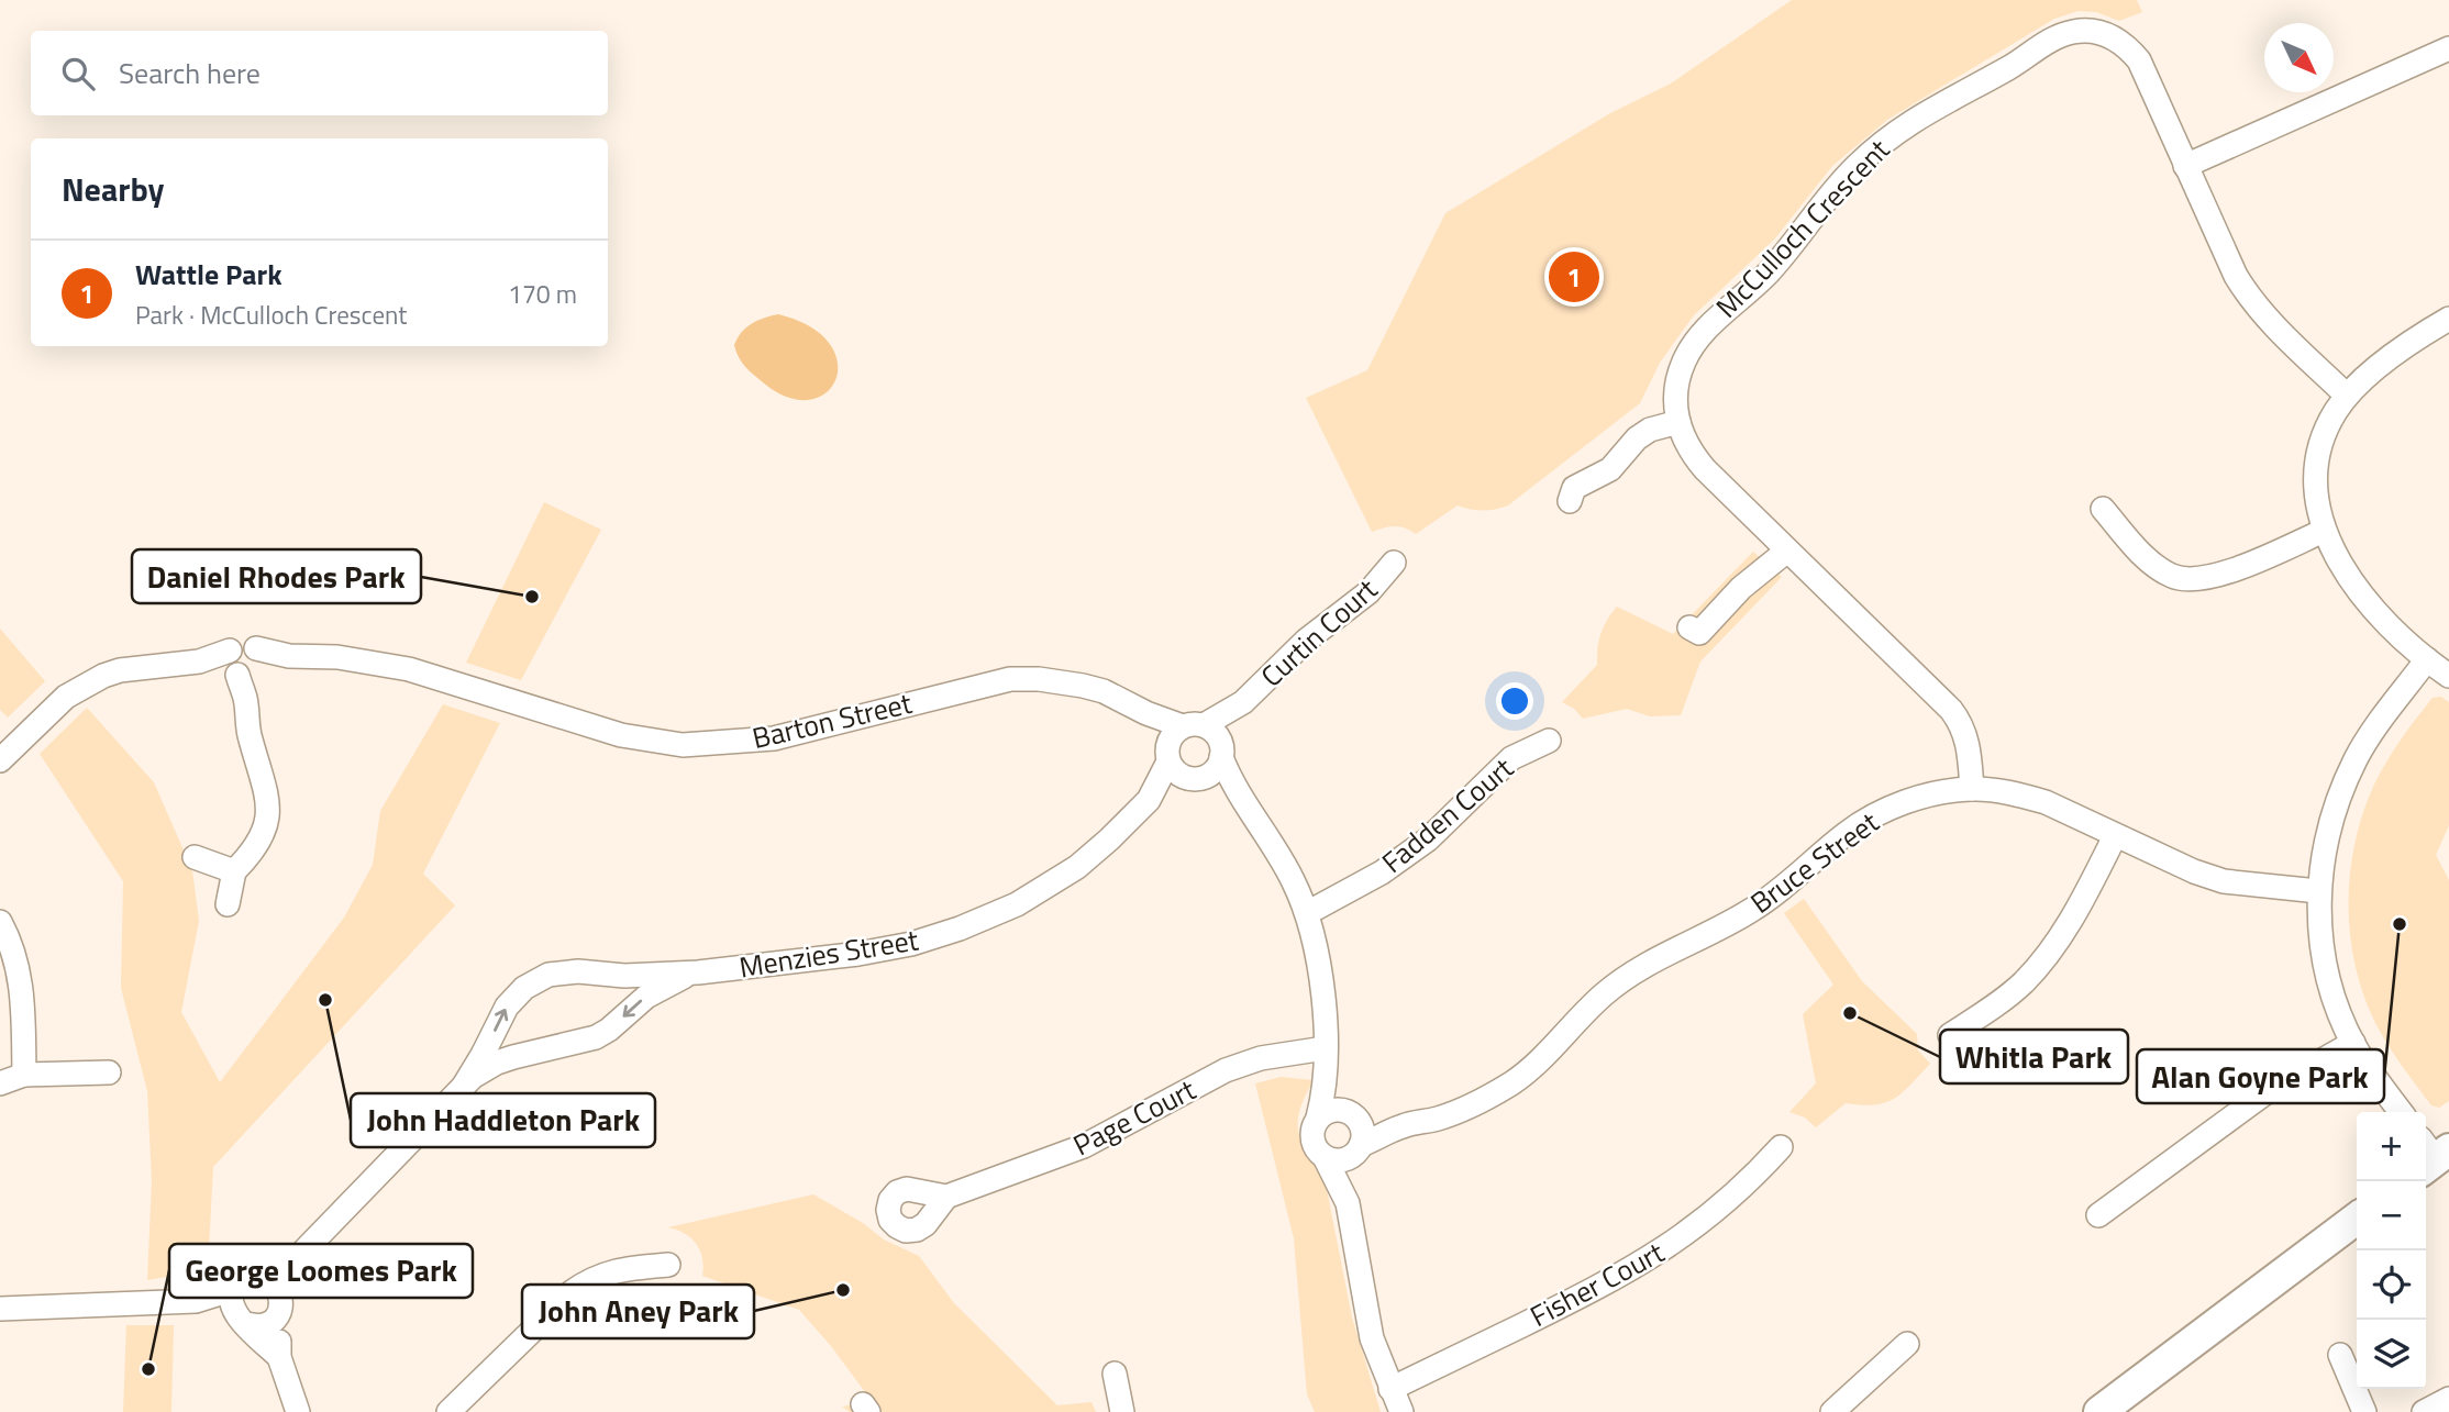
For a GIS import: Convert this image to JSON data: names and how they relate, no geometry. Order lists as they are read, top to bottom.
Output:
{
  "streets": {
    "street": [
      "McCulloch Crescent",
      "Curtin Court",
      "Barton Street",
      "Fadden Court",
      "Bruce Street",
      "Menzies Street",
      "Page Court",
      "Fisher Court"
    ]
  },
  "crossings": [
    ["McCulloch Crescent", "Bruce Street"],
    ["Curtin Court", "Barton Street"],
    ["Curtin Court", "Menzies Street"],
    ["Barton Street", "Menzies Street"]
  ],
  "places": [
    "Daniel Rhodes Park",
    "Alan Goyne Park",
    "John Haddleton Park",
    "Whitla Park",
    "John Aney Park",
    "George Loomes Park"
  ],
  "north": "bottom right",
  "page": {
    "search": "Search here",
    "heading": "Nearby",
    "list": [
      {
        "mark": "1",
        "name": "Wattle Park",
        "note": "Park · McCulloch Crescent",
        "value": "170 m"
      }
    ],
    "pins": "1",
    "map_buttons": ["+", "−"]
  }
}
